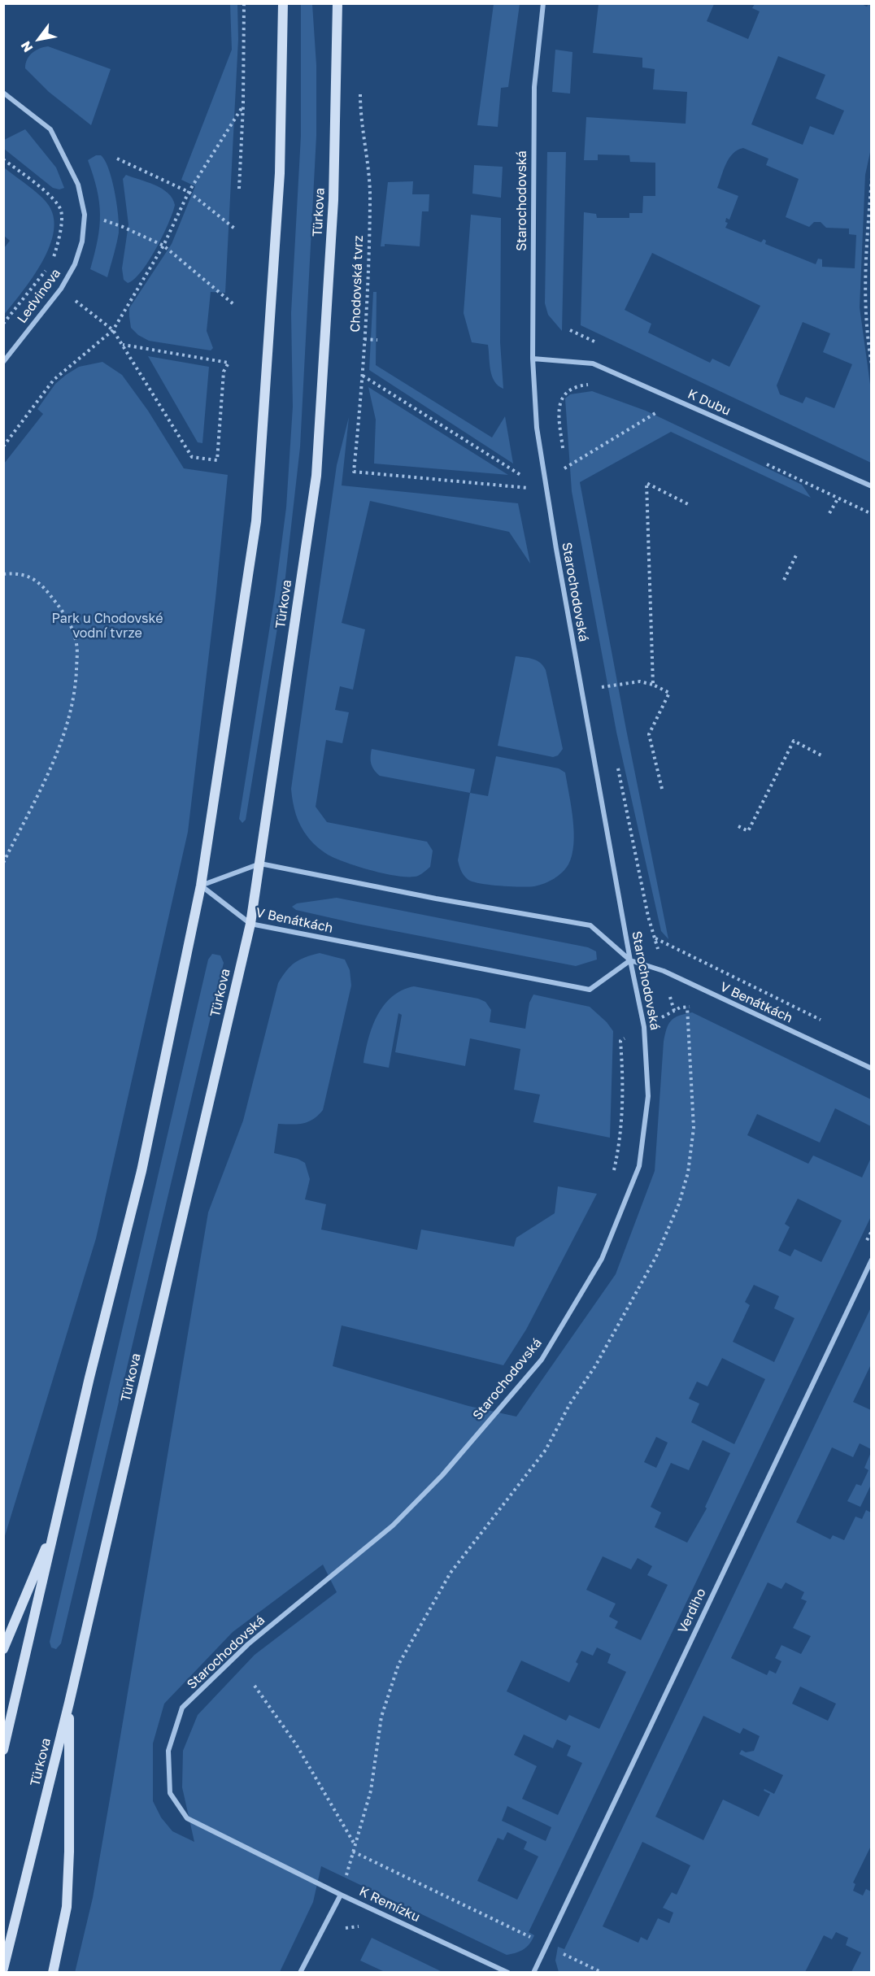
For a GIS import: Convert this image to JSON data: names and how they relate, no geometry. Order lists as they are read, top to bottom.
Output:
{
  "streets": {
    "main road": ["Türkova"],
    "street": [
      "Starochodovská",
      "Ledvinova",
      "K Dubu",
      "V Benátkách",
      "Verdiho",
      "K Remízku"
    ],
    "path": ["Chodovská tvrz"]
  },
  "crossings": [
    ["Starochodovská", "Chodovská tvrz"],
    ["Starochodovská", "K Dubu"],
    ["Starochodovská", "V Benátkách"],
    ["Starochodovská", "K Remízku"],
    ["Türkova", "V Benátkách"]
  ],
  "parks": ["Park u Chodovské vodní tvrze"],
  "north": "bottom left"
}
